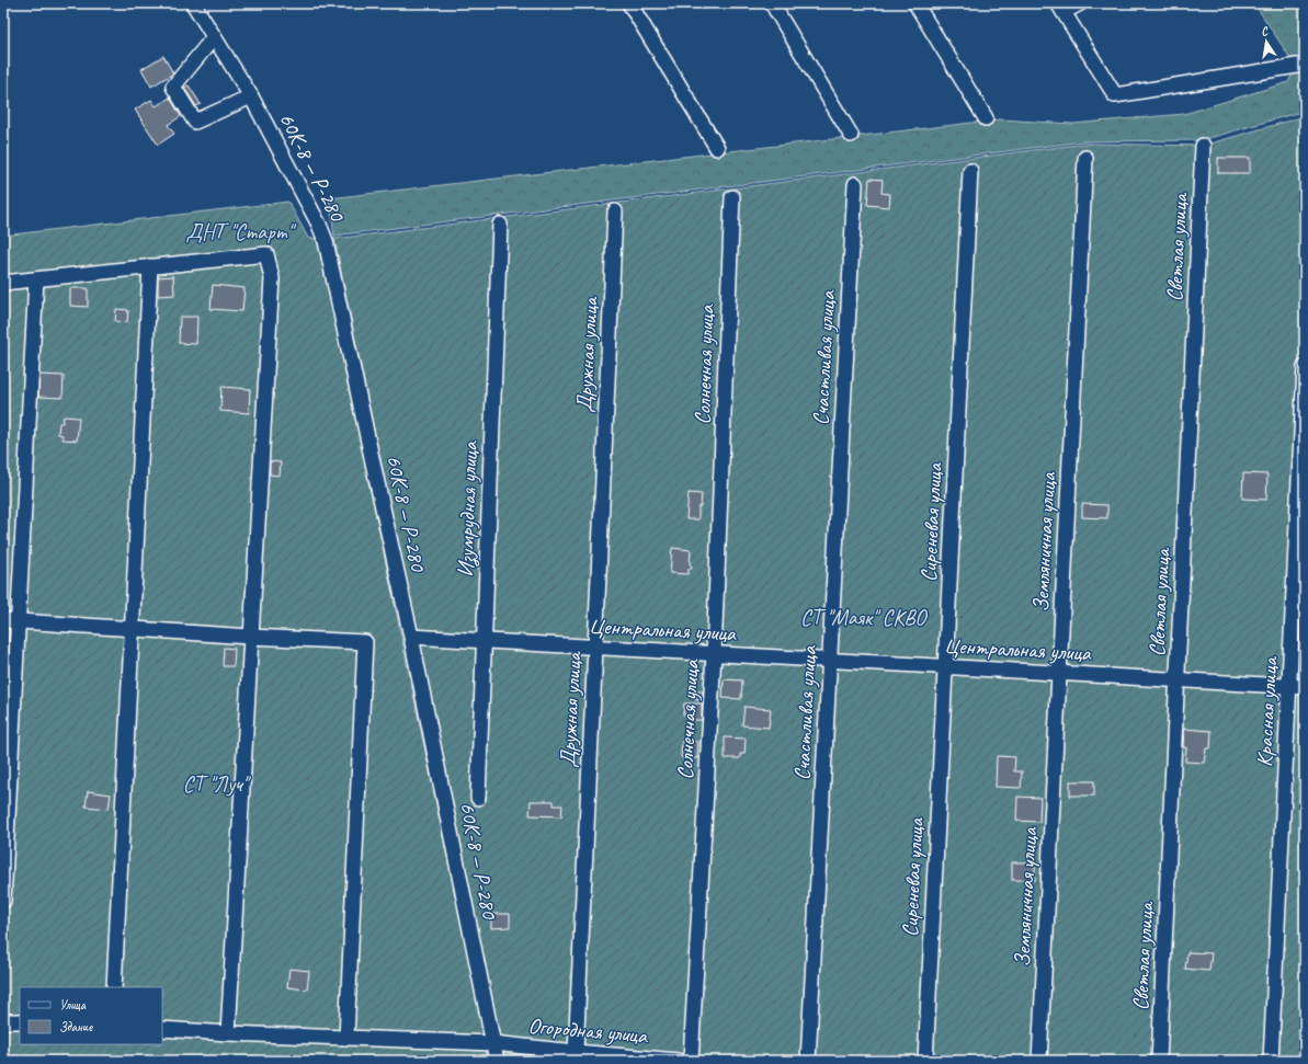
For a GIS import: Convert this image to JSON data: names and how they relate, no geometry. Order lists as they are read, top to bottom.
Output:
{
  "streets": {
    "street": [
      "60К-8 — Р-280",
      "Светлая улица",
      "Дружная улица",
      "Счастливая улица",
      "Солнечная улица",
      "Изумрудная улица",
      "Сиреневая улица",
      "Земляничная улица",
      "Центральная улица",
      "Красная улица",
      "Огородная улица"
    ]
  },
  "crossings": [
    ["60К-8 — Р-280", "Центральная улица"],
    ["60К-8 — Р-280", "Огородная улица"],
    ["Светлая улица", "Центральная улица"],
    ["Дружная улица", "Центральная улица"],
    ["Дружная улица", "Огородная улица"],
    ["Счастливая улица", "Центральная улица"],
    ["Солнечная улица", "Центральная улица"],
    ["Изумрудная улица", "Центральная улица"],
    ["Сиреневая улица", "Центральная улица"],
    ["Земляничная улица", "Центральная улица"],
    ["Центральная улица", "Красная улица"]
  ],
  "parks": ["ДНТ \"Старт\"", "СТ \"Маяк\" СКВО", "СТ \"Луч\""],
  "legend": ["Улица", "Здание"],
  "north": "top"
}
